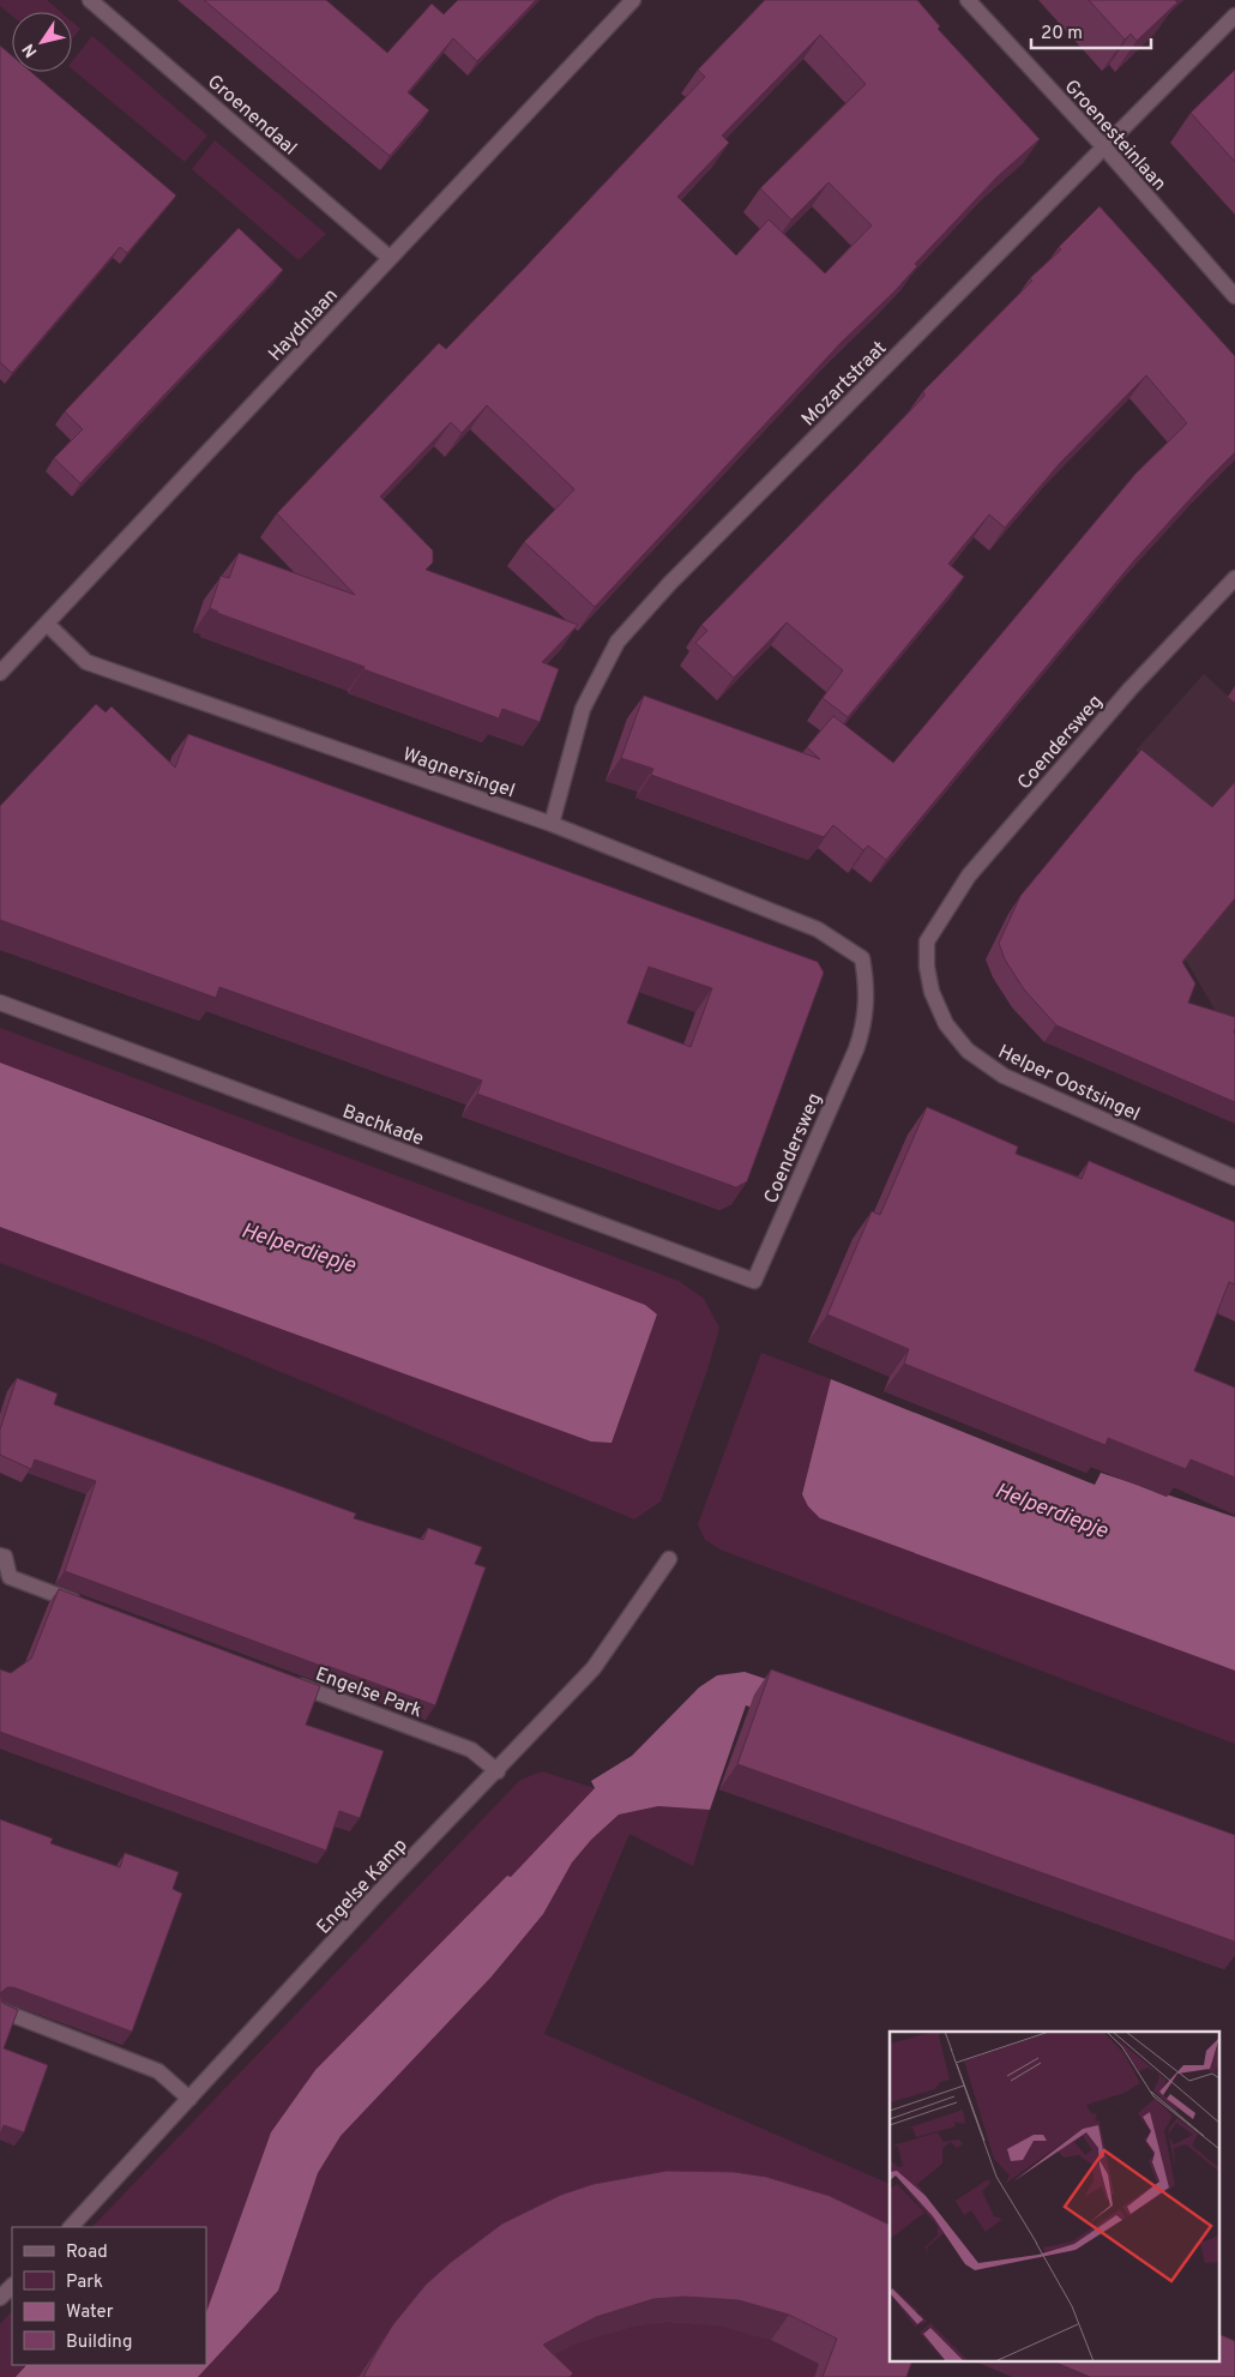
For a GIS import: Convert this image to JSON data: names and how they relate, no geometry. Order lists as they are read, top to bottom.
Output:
{
  "streets": {
    "street": [
      "Groenendaal",
      "Groenesteinlaan",
      "Haydnlaan",
      "Mozartstraat",
      "Coendersweg",
      "Wagnersingel",
      "Helper Oostsingel",
      "Bachkade",
      "Engelse Park",
      "Engelse Kamp"
    ]
  },
  "crossings": [
    ["Groenendaal", "Haydnlaan"],
    ["Groenesteinlaan", "Mozartstraat"],
    ["Haydnlaan", "Wagnersingel"],
    ["Mozartstraat", "Wagnersingel"],
    ["Coendersweg", "Wagnersingel"],
    ["Coendersweg", "Helper Oostsingel"],
    ["Coendersweg", "Bachkade"],
    ["Engelse Park", "Engelse Kamp"]
  ],
  "water": ["Helperdiepje"],
  "legend": [
    "Road",
    "Park",
    "Water",
    "Building"
  ],
  "scale_bar": "20 m",
  "north": "bottom left"
}
